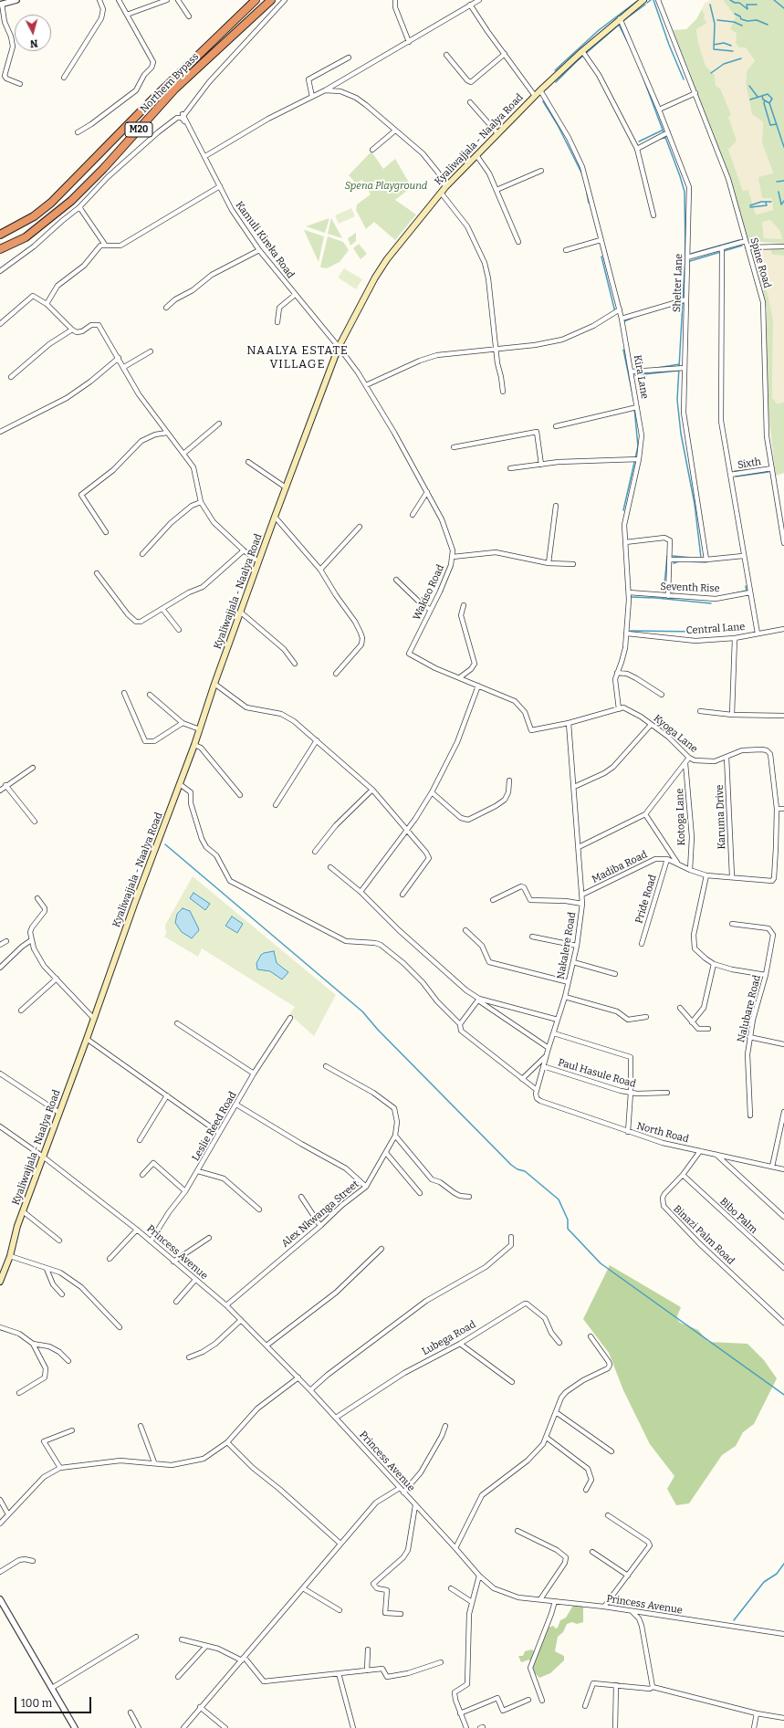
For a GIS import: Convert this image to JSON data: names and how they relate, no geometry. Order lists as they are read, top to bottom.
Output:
{
  "streets": {
    "highway": ["Northern Bypass", "M20"],
    "main road": ["Kyaliwajjala - Naalya Road"],
    "street": [
      "Kamuli Kireka Road",
      "Spine Road",
      "Shelter Lane",
      "Kira Lane",
      "Sixth",
      "Seventh Rise",
      "Wakiso Road",
      "Central Lane",
      "Kyoga Lane",
      "Kotoga Lane",
      "Karuma Drive",
      "Madiba Road",
      "Pride Road",
      "Nakalere Road",
      "Nalubare Road",
      "Paul Hasule Road",
      "Leslie Reed Road",
      "North Road",
      "Alex Nkwanga Street",
      "Bibo Palm",
      "Binazi Palm Road",
      "Princess Avenue",
      "Lubega Road"
    ]
  },
  "crossings": [
    ["Kyaliwajjala - Naalya Road", "Kamuli Kireka Road"],
    ["Kyaliwajjala - Naalya Road", "Shelter Lane"],
    ["Kyaliwajjala - Naalya Road", "Kira Lane"],
    ["Kyaliwajjala - Naalya Road", "Wakiso Road"],
    ["Kyaliwajjala - Naalya Road", "Princess Avenue"],
    ["Kamuli Kireka Road", "Wakiso Road"],
    ["Spine Road", "Sixth"],
    ["Kira Lane", "Seventh Rise"],
    ["Kira Lane", "Central Lane"],
    ["Kira Lane", "Kyoga Lane"],
    ["Wakiso Road", "Nakalere Road"],
    ["Kyoga Lane", "Karuma Drive"],
    ["Kyoga Lane", "Madiba Road"],
    ["Kotoga Lane", "Madiba Road"],
    ["Karuma Drive", "Madiba Road"],
    ["Madiba Road", "Pride Road"],
    ["Madiba Road", "Nakalere Road"],
    ["Nakalere Road", "Paul Hasule Road"],
    ["Nakalere Road", "North Road"],
    ["Leslie Reed Road", "Princess Avenue"],
    ["North Road", "Binazi Palm Road"],
    ["Alex Nkwanga Street", "Princess Avenue"],
    ["Bibo Palm", "Binazi Palm Road"],
    ["Princess Avenue", "Lubega Road"]
  ],
  "districts": ["NAALYA ESTATE VILLAGE"],
  "parks": ["Spena Playground"],
  "scale_bar": "100 m",
  "north": "bottom"
}
